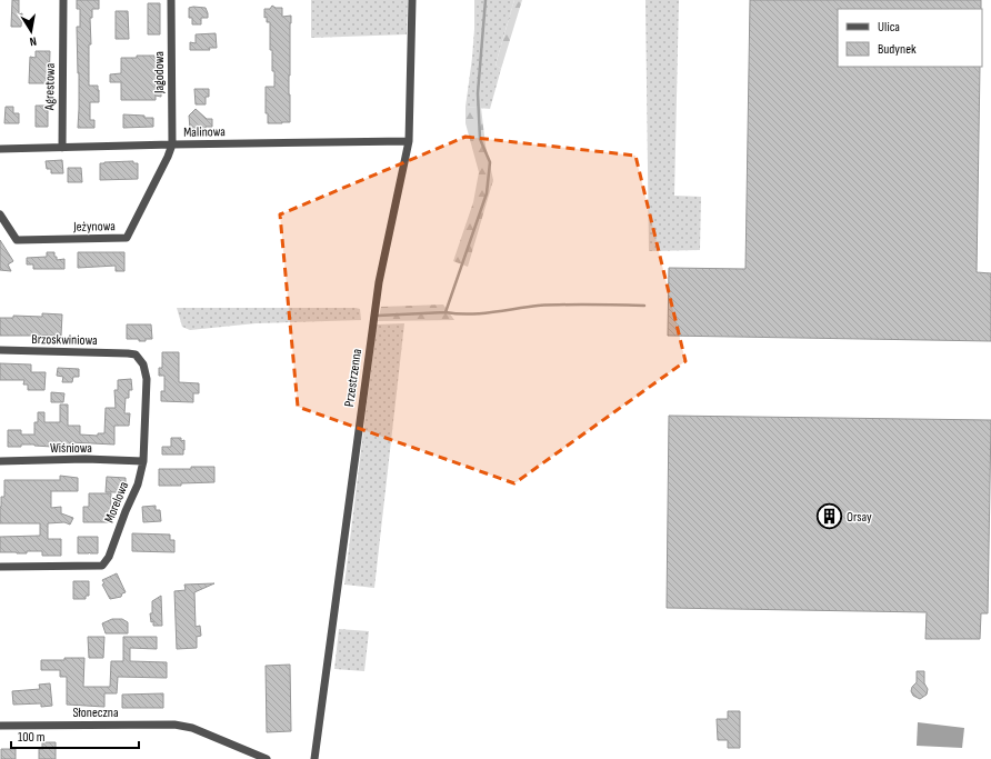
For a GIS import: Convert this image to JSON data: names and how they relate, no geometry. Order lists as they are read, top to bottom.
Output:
{
  "streets": {
    "street": [
      "Jagodowa",
      "Agrestowa",
      "Malinowa",
      "Jeżynowa",
      "Brzoskwiniowa",
      "Przestrzenna",
      "Wiśniowa",
      "Morelowa",
      "Słoneczna"
    ]
  },
  "crossings": [
    ["Jagodowa", "Malinowa"],
    ["Jagodowa", "Jeżynowa"],
    ["Agrestowa", "Malinowa"],
    ["Malinowa", "Jeżynowa"],
    ["Malinowa", "Przestrzenna"],
    ["Brzoskwiniowa", "Morelowa"],
    ["Wiśniowa", "Morelowa"]
  ],
  "places": {
    "building": ["Orsay"]
  },
  "legend": ["Ulica", "Budynek"],
  "scale_bar": "100 m",
  "north": "bottom"
}
